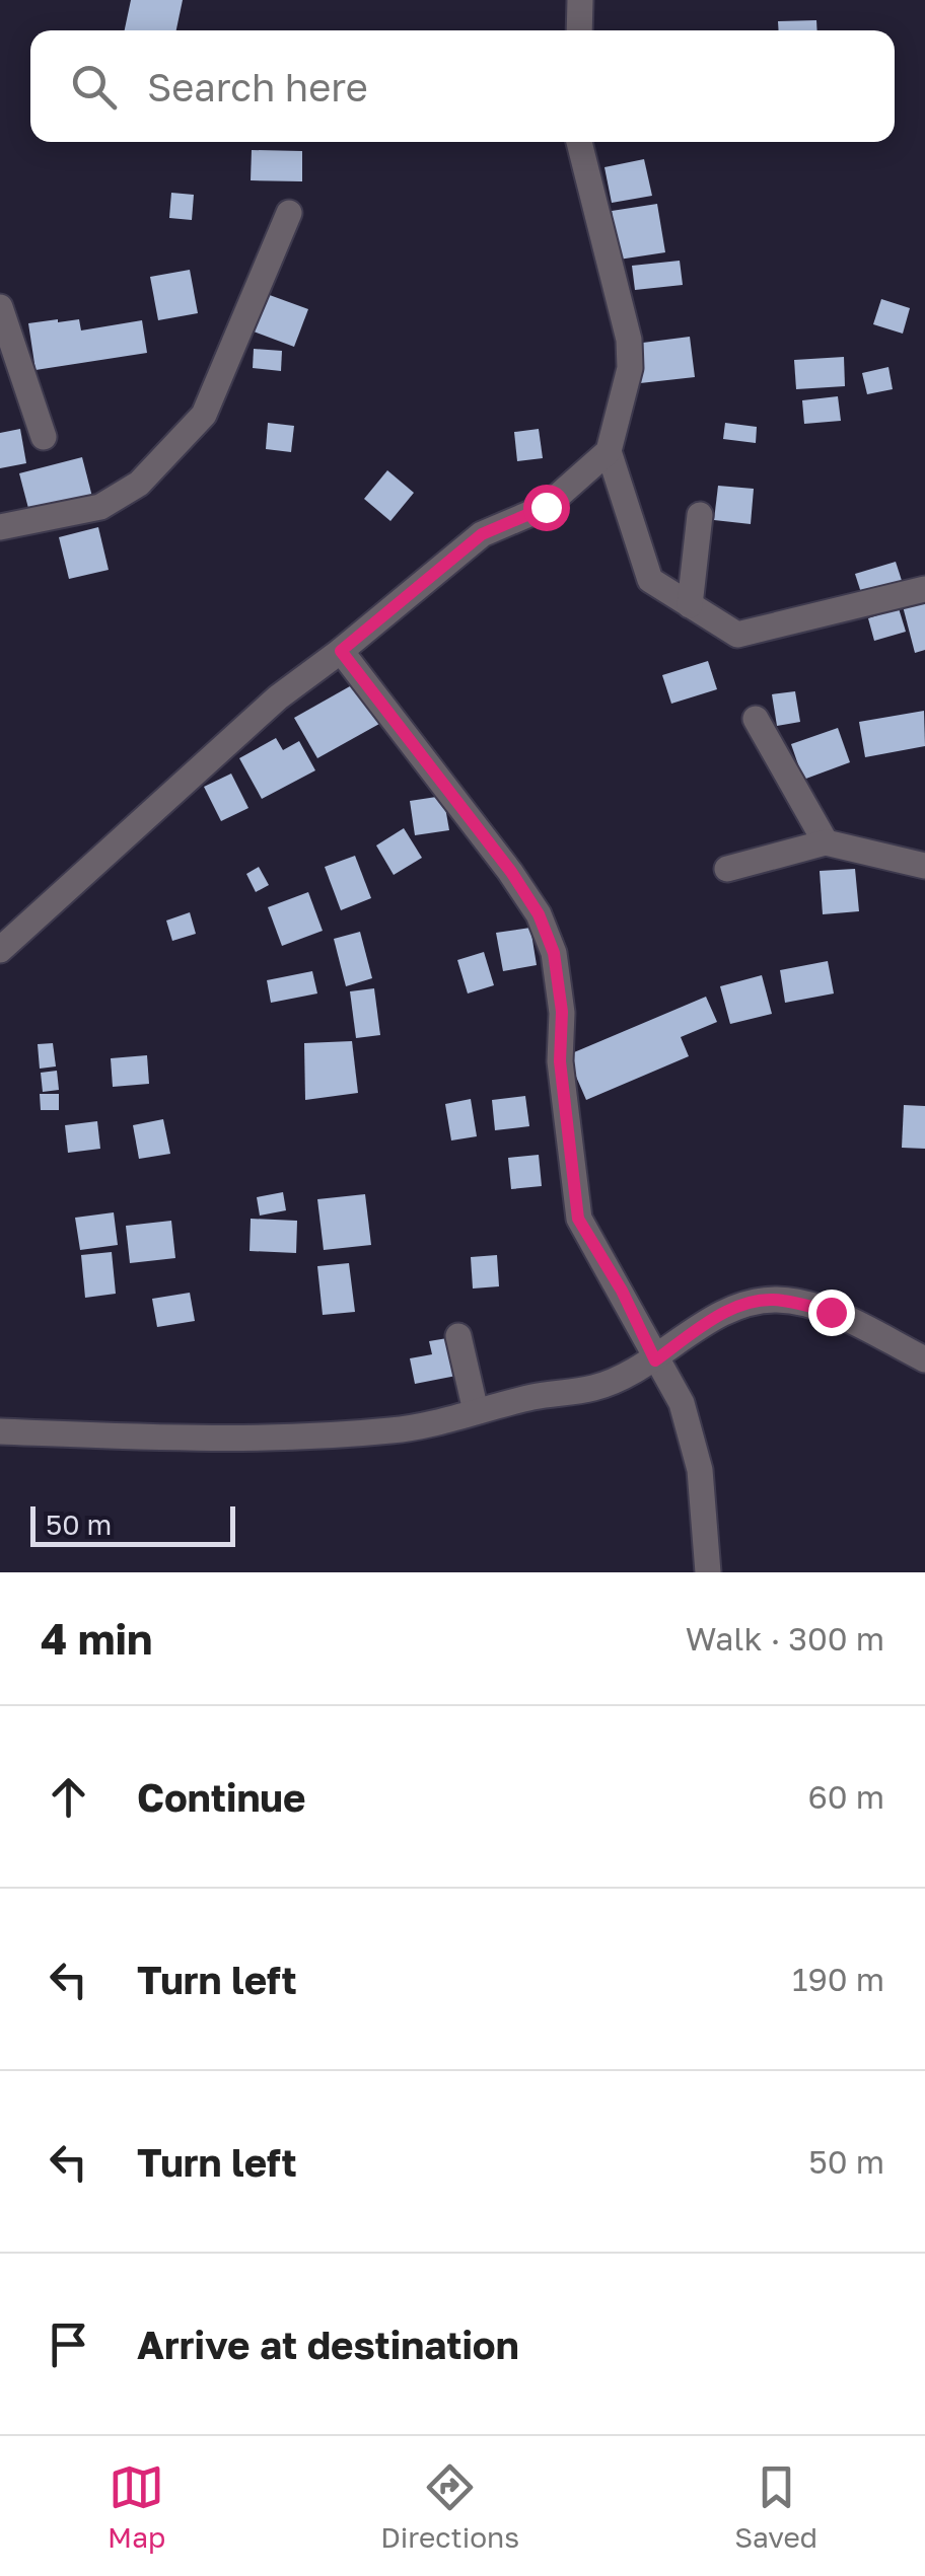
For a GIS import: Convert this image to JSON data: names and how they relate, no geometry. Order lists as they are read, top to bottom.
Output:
{
  "scale_bar": "50 m",
  "page": {
    "search": "Search here",
    "scale": "50 m",
    "heading": ["4 min", "Walk · 300 m"],
    "list": [
      ["Continue", "60 m"],
      ["Turn left", "190 m"],
      ["Turn left", "50 m"],
      "Arrive at destination"
    ],
    "nav": ["Map", "Directions", "Saved"]
  }
}
